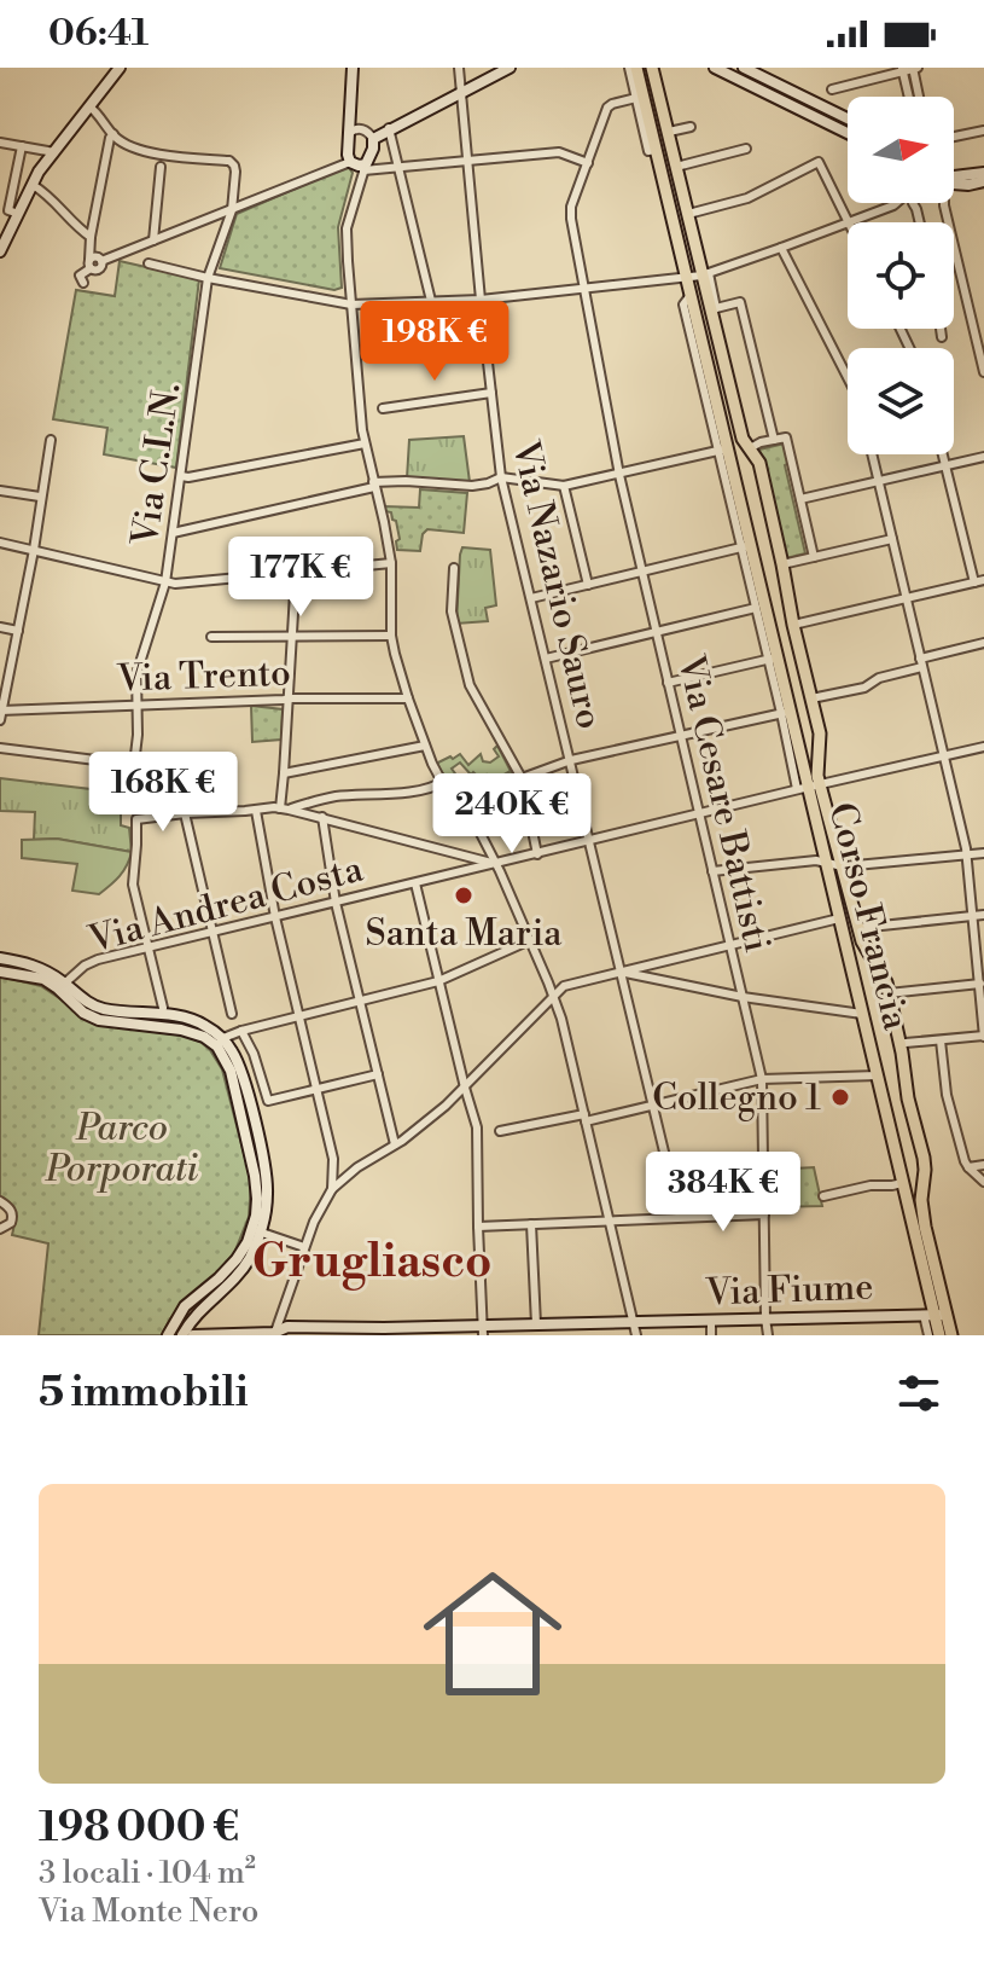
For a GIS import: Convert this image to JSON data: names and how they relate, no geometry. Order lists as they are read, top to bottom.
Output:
{
  "streets": {
    "main road": ["Corso Francia"],
    "street": [
      "Via C.L.N.",
      "Via Nazario Sauro",
      "Via Trento",
      "Via Cesare Battisti",
      "Via Andrea Costa",
      "Via Fiume"
    ]
  },
  "crossings": [
    ["Via C.L.N.", "Via Trento"],
    ["Via Nazario Sauro", "Via Andrea Costa"],
    ["Via Cesare Battisti", "Via Andrea Costa"],
    ["Via Cesare Battisti", "Corso Francia"],
    ["Via Cesare Battisti", "Via Fiume"],
    ["Via Andrea Costa", "Corso Francia"],
    ["Corso Francia", "Via Fiume"]
  ],
  "districts": ["Grugliasco"],
  "parks": ["Parco Porporati"],
  "places": ["Santa Maria", "Collegno 1"],
  "north": "right",
  "page": {
    "status": "06:41",
    "price": [
      "198K €",
      "177K €",
      "168K €",
      "240K €",
      "384K €"
    ],
    "heading": "5 immobili",
    "list": [
      {
        "name": "198 000 €",
        "note": "3 locali · 104 m² · Via Monte Nero"
      }
    ]
  }
}
